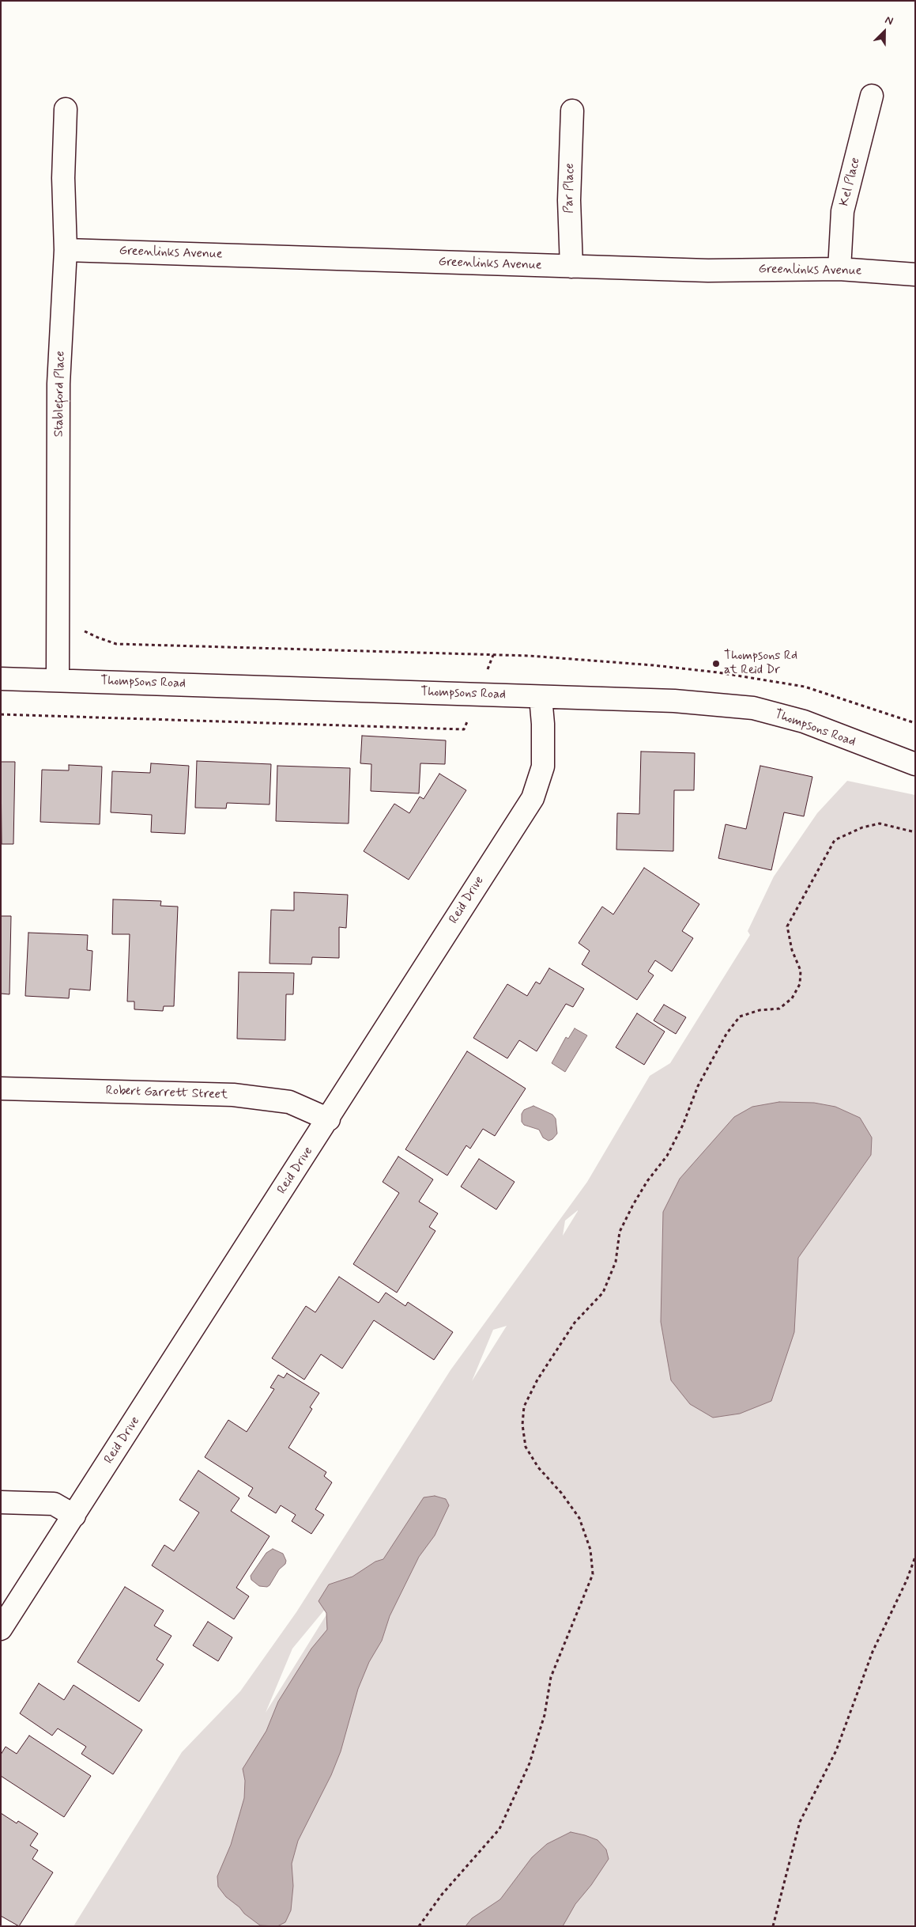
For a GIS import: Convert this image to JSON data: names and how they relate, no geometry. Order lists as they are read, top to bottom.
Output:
{
  "streets": {
    "street": [
      "Kel Place",
      "Par Place",
      "Greenlinks Avenue",
      "Stableford Place",
      "Thompsons Road",
      "Reid Drive",
      "Robert Garrett Street"
    ]
  },
  "crossings": [
    ["Kel Place", "Greenlinks Avenue"],
    ["Par Place", "Greenlinks Avenue"],
    ["Greenlinks Avenue", "Stableford Place"],
    ["Stableford Place", "Thompsons Road"],
    ["Thompsons Road", "Reid Drive"],
    ["Reid Drive", "Robert Garrett Street"]
  ],
  "places": ["Thompsons Rd at Reid Dr"],
  "north": "top right"
}
